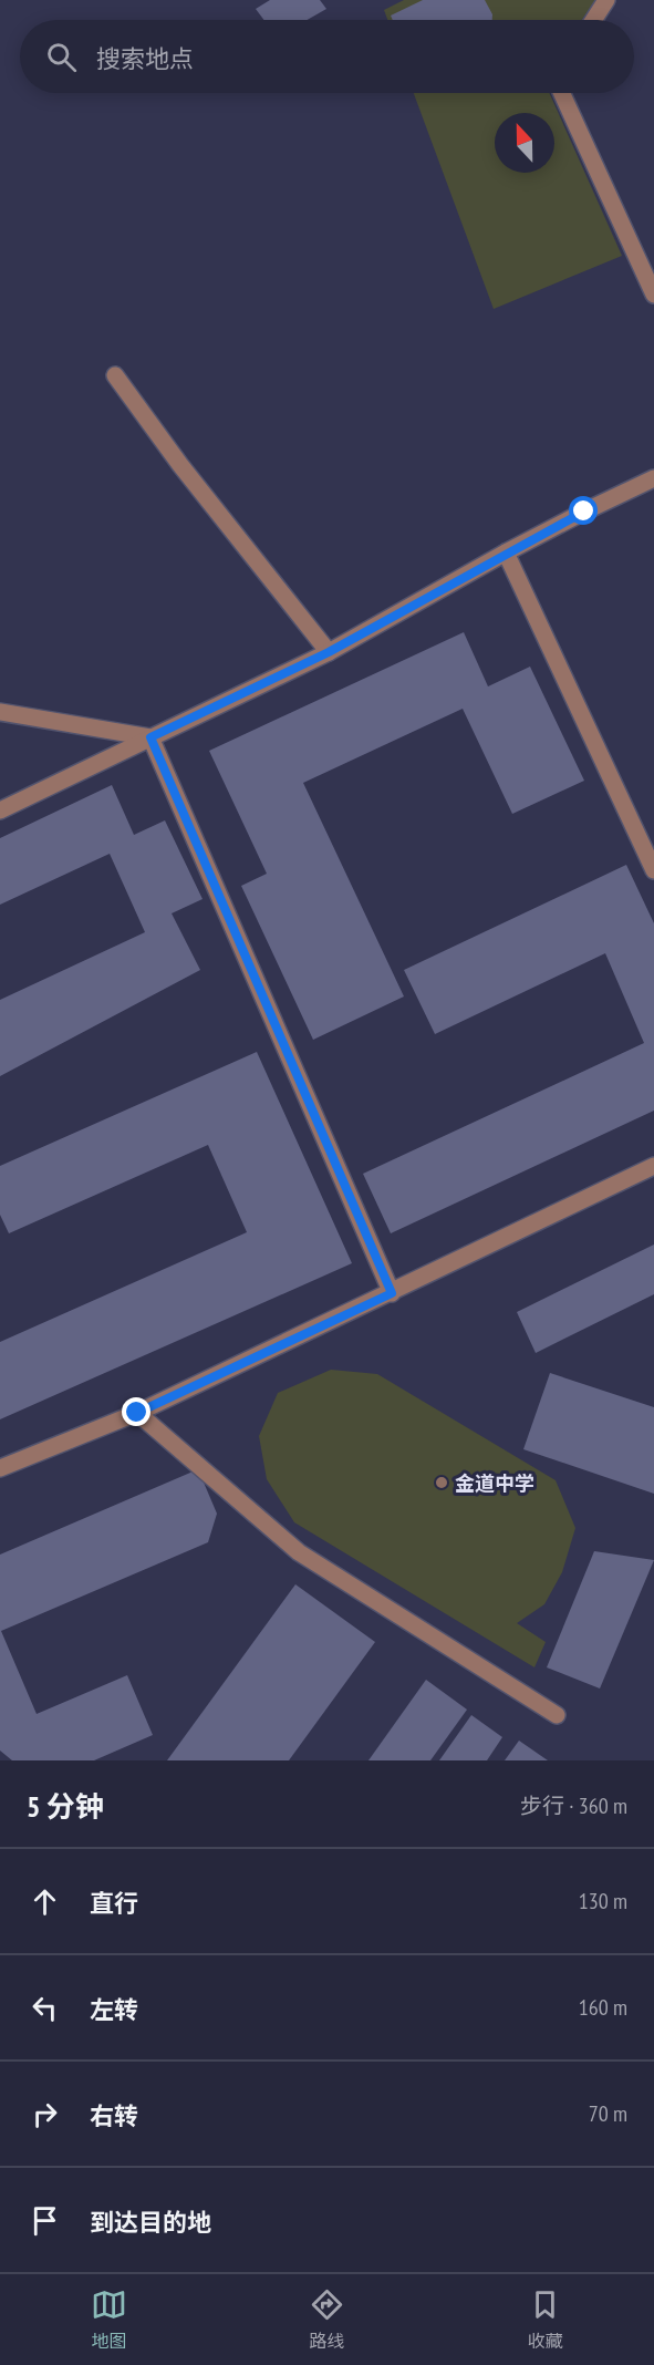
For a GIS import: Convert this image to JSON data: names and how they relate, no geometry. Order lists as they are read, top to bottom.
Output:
{
  "places": ["金道中学"],
  "north": "top",
  "page": {
    "search": "搜索地点",
    "heading": ["5 分钟", "步行 · 360 m"],
    "list": [
      ["直行", "130 m"],
      ["左转", "160 m"],
      ["右转", "70 m"],
      "到达目的地"
    ],
    "nav": ["地图", "路线", "收藏"]
  }
}
